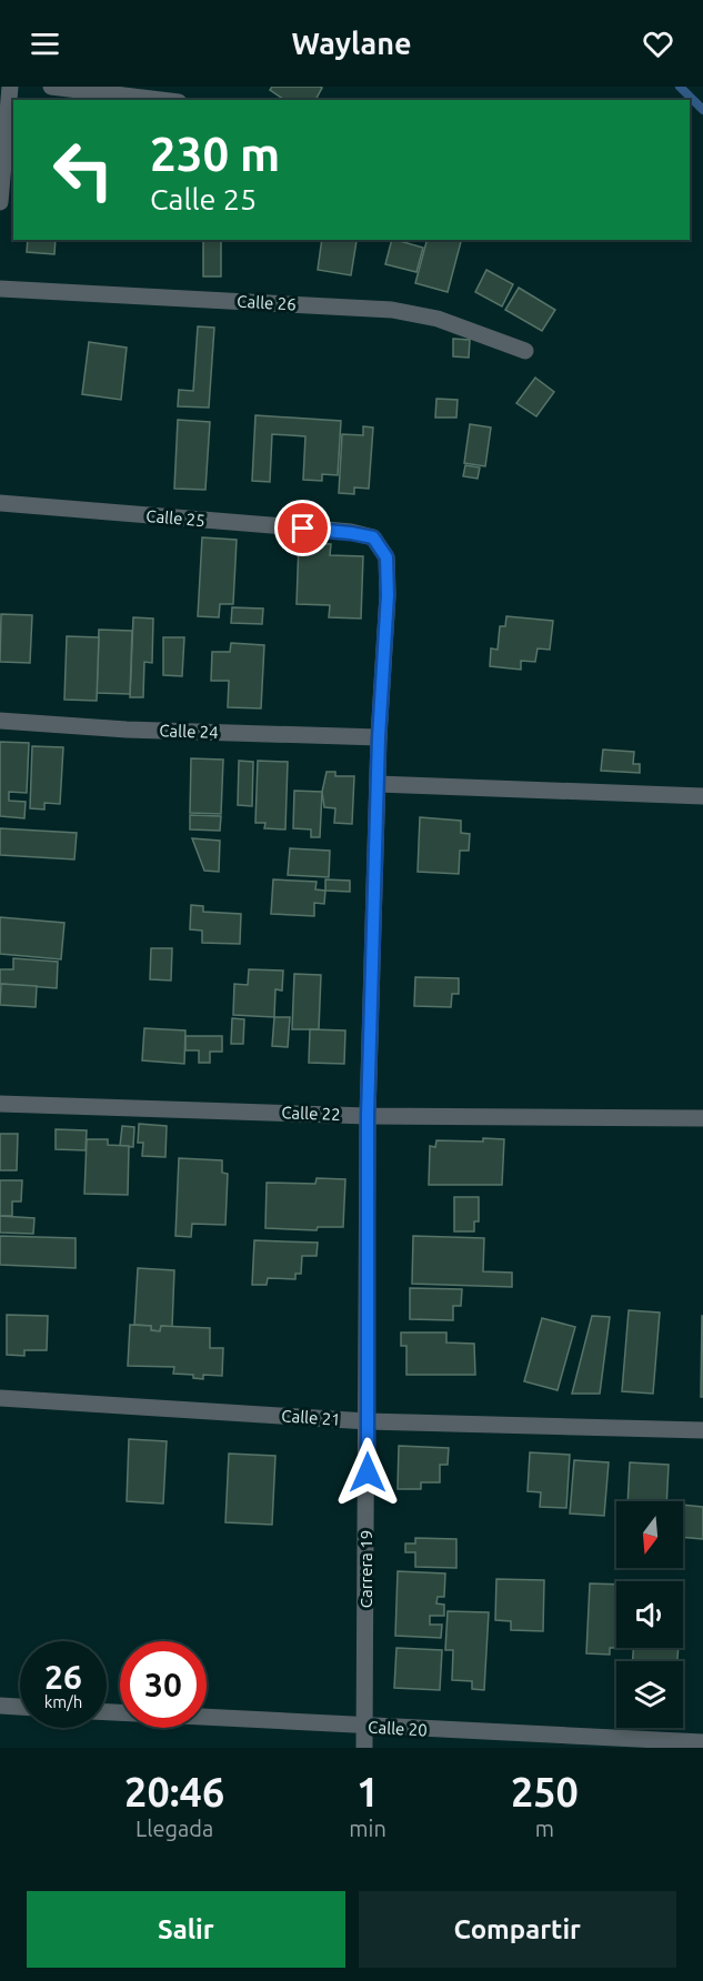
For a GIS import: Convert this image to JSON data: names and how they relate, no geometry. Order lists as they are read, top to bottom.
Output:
{
  "streets": {
    "street": [
      "Calle 26",
      "Calle 25",
      "Calle 24",
      "Calle 22",
      "Calle 21",
      "Carrera 19",
      "Calle 20"
    ]
  },
  "crossings": [
    ["Calle 25", "Carrera 19"],
    ["Calle 24", "Carrera 19"],
    ["Calle 22", "Carrera 19"],
    ["Calle 21", "Carrera 19"],
    ["Carrera 19", "Calle 20"]
  ],
  "north": "bottom",
  "page": {
    "header": "Waylane",
    "turn": ["230 m", "Calle 25"],
    "speed": "26 km/h",
    "limit": "30",
    "eta": [
      "20:46",
      "Llegada",
      "1",
      "min",
      "250",
      "m"
    ],
    "buttons": ["Salir", "Compartir"]
  }
}
